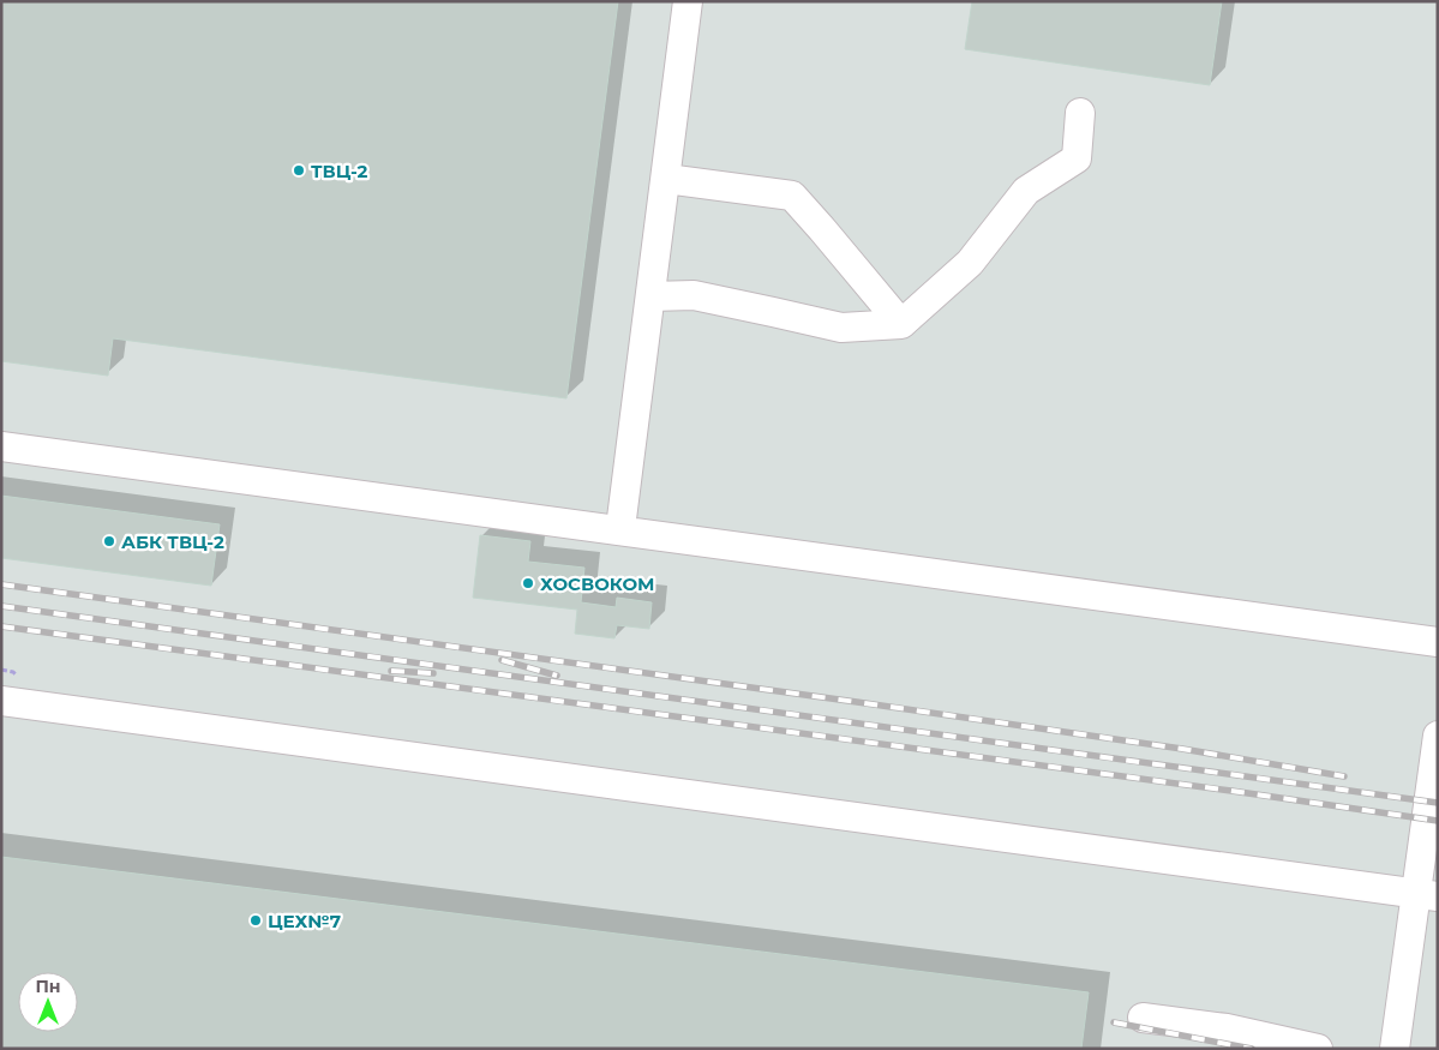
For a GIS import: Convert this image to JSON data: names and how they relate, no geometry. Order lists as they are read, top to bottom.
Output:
{
  "places": [
    "ТВЦ-2",
    "АБК ТВЦ-2",
    "ХОСВОКОМ",
    "ЦЕХ№7"
  ],
  "north": "top"
}
